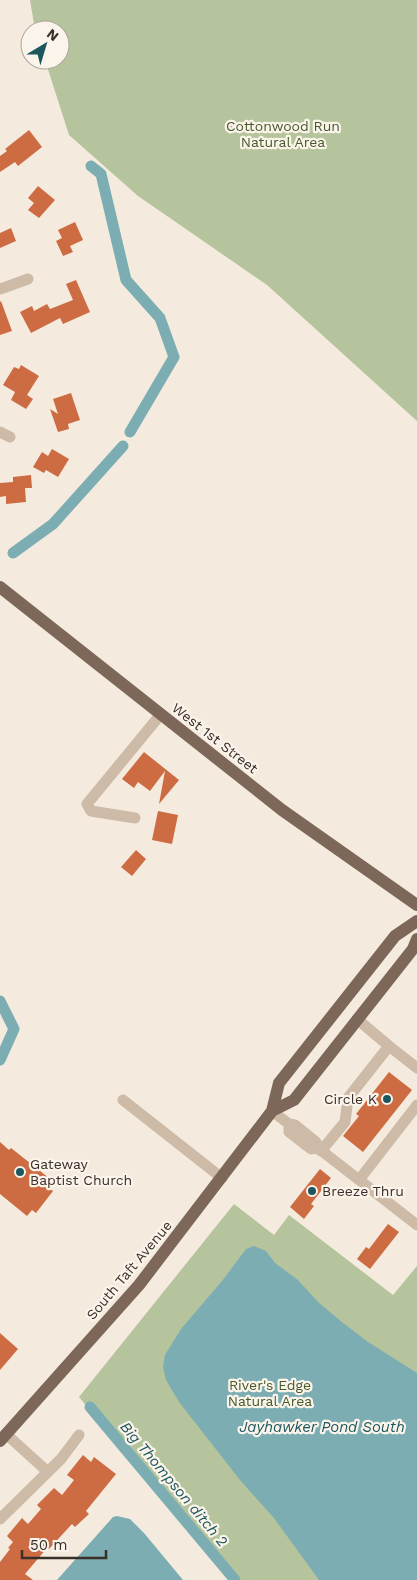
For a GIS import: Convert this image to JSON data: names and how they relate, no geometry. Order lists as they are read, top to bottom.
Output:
{
  "streets": {
    "main road": ["West 1st Street", "South Taft Avenue"]
  },
  "water": ["Jayhawker Pond South", "Big Thompson ditch 2"],
  "parks": ["Cottonwood Run Natural Area", "River's Edge Natural Area"],
  "places": ["Circle K", "Gateway Baptist Church", "Breeze Thru"],
  "scale_bar": "50 m",
  "north": "top right"
}
